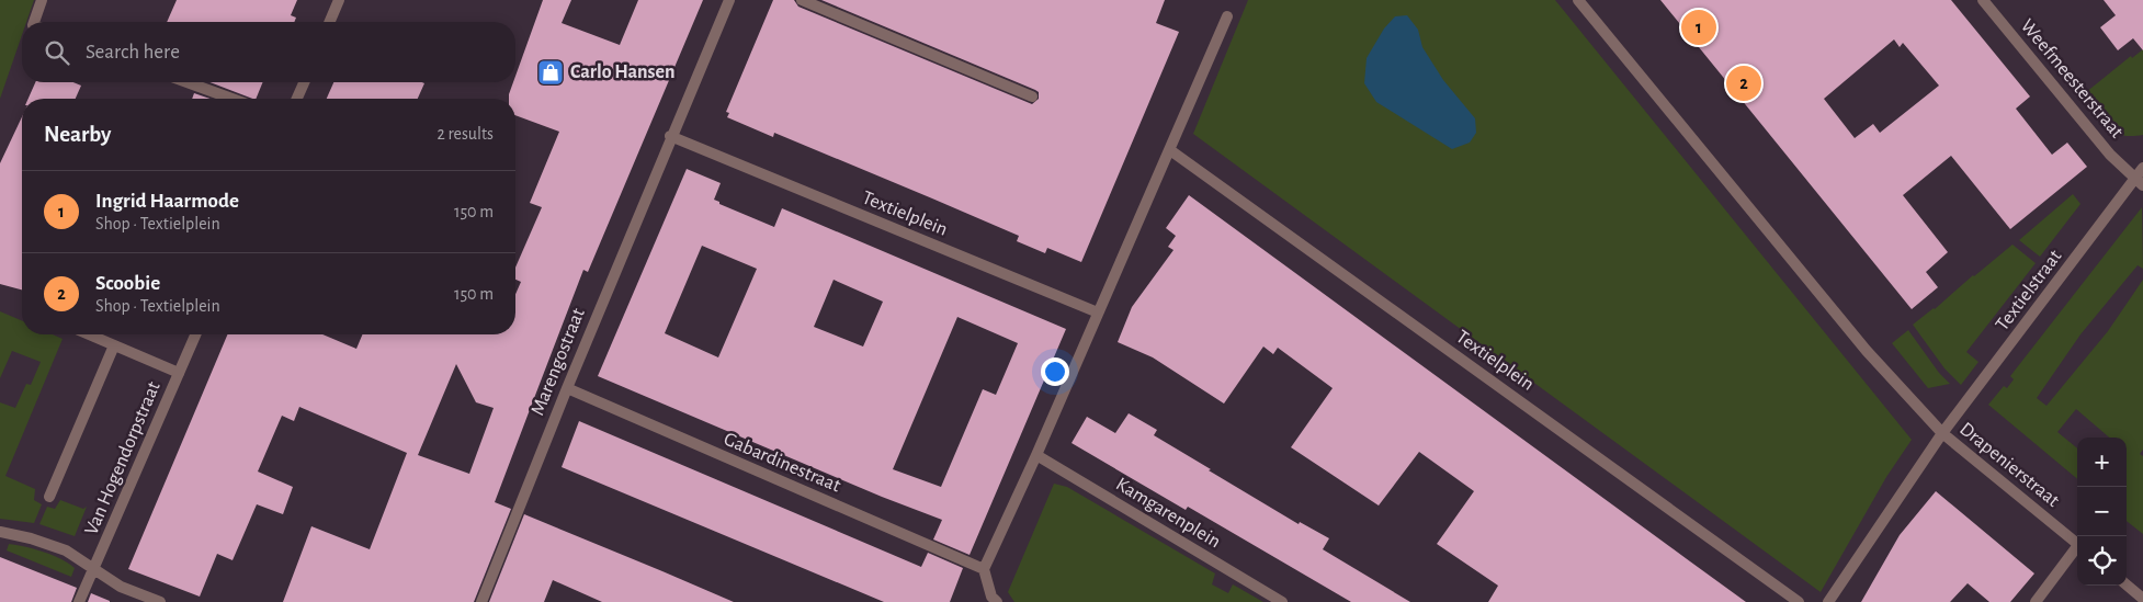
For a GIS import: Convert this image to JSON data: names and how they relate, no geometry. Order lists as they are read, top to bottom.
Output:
{
  "streets": {
    "street": [
      "Weefmeesterstraat",
      "Textielplein",
      "Textielstraat",
      "Marengostraat",
      "Van Hogendorpstraat",
      "Gabardinestraat",
      "Drapenierstraat",
      "Kamgarenplein"
    ]
  },
  "crossings": [
    ["Weefmeesterstraat", "Textielstraat"],
    ["Textielplein", "Marengostraat"],
    ["Textielstraat", "Drapenierstraat"],
    ["Marengostraat", "Gabardinestraat"]
  ],
  "places": {
    "shop": ["Carlo Hansen"]
  },
  "page": {
    "pins": ["1", "2"],
    "search": "Search here",
    "heading": ["Nearby", "2 results"],
    "list": [
      {
        "mark": "1",
        "name": "Ingrid Haarmode",
        "note": "Shop · Textielplein",
        "value": "150 m"
      },
      {
        "mark": "2",
        "name": "Scoobie",
        "note": "Shop · Textielplein",
        "value": "150 m"
      }
    ],
    "map_buttons": ["+", "−"]
  }
}
